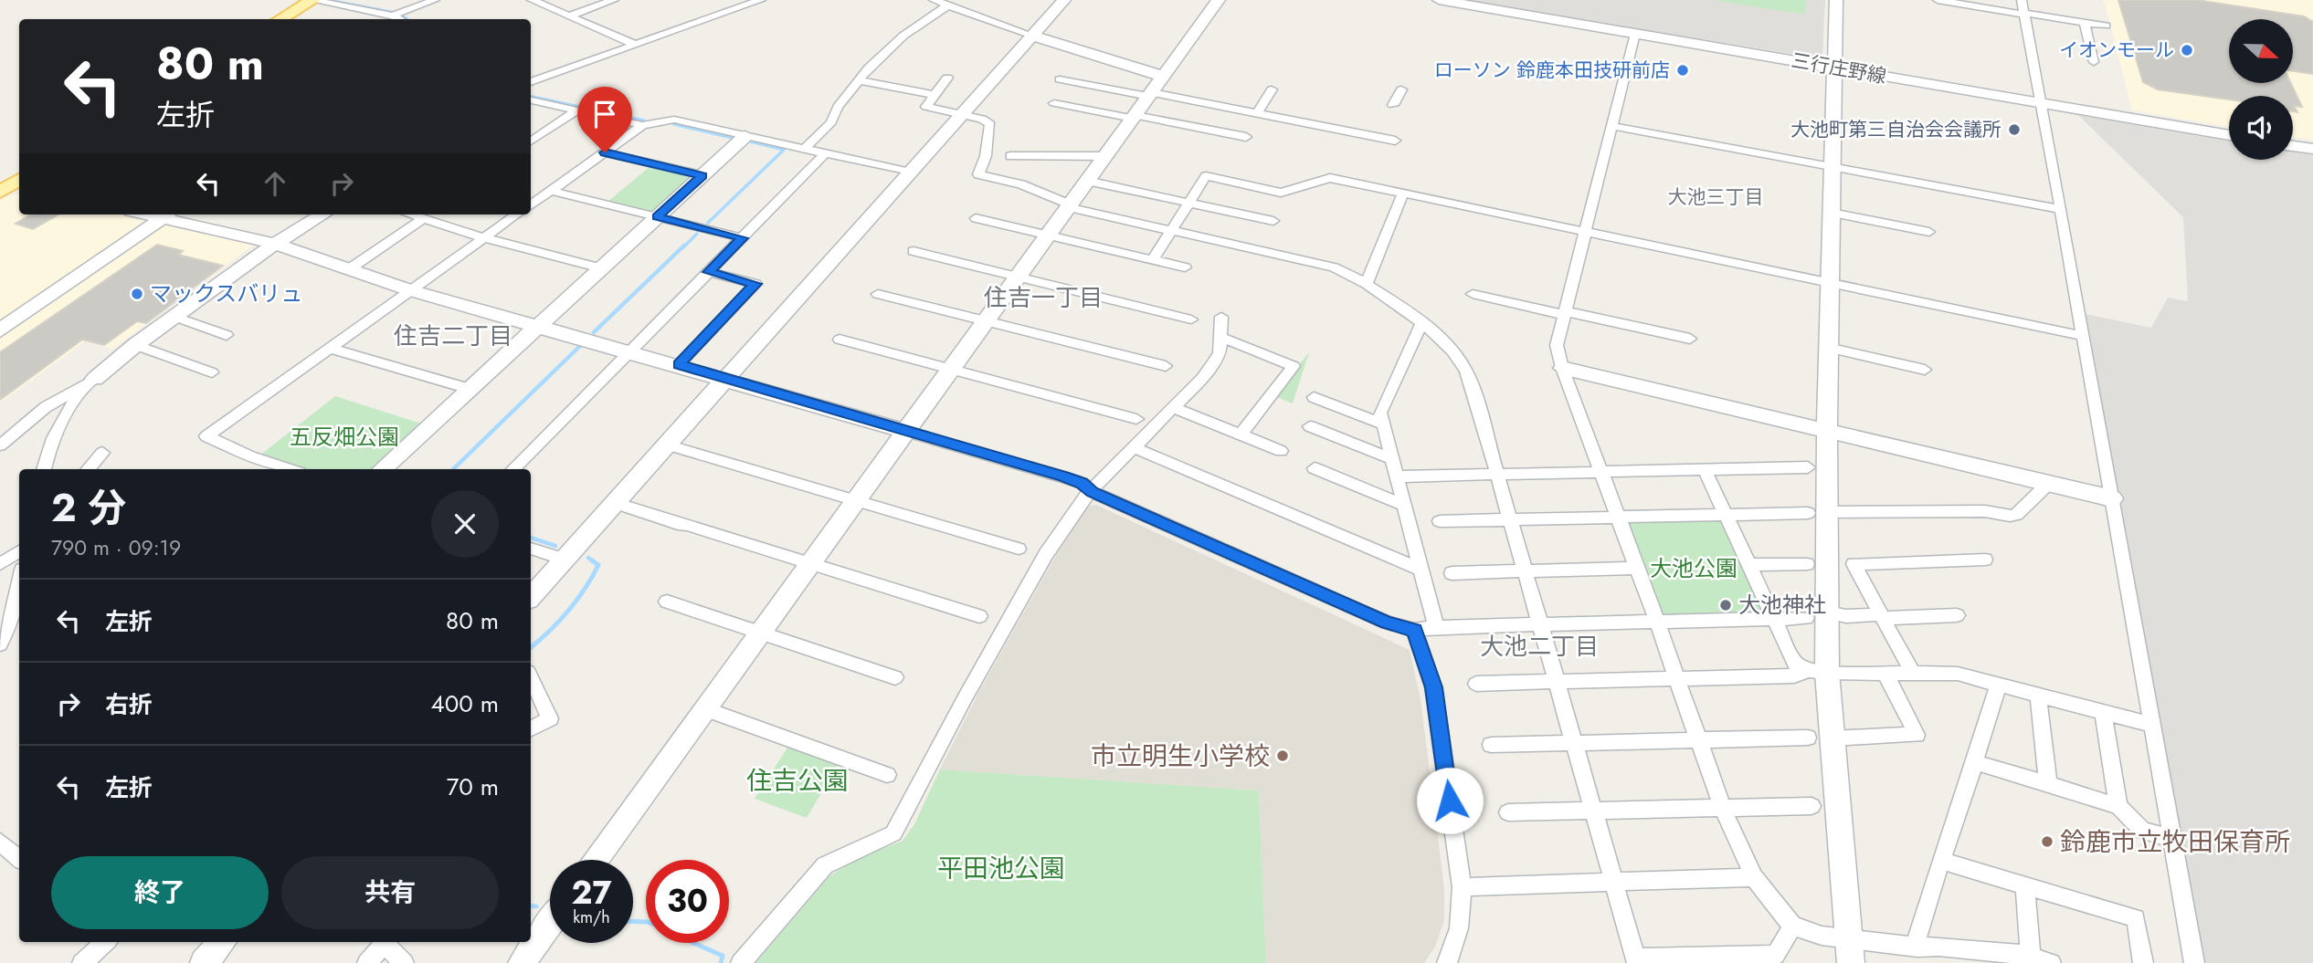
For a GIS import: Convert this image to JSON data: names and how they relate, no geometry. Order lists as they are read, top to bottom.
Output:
{
  "streets": {
    "street": ["三行庄野線"]
  },
  "districts": [
    "大池三丁目",
    "住吉一丁目",
    "住吉二丁目",
    "大池二丁目"
  ],
  "parks": [
    "五反畑公園",
    "大池公園",
    "住吉公園",
    "平田池公園"
  ],
  "places": [
    "イオンモール",
    "ローソン 鈴鹿本田技研前店",
    "大池町第三自治会会議所",
    "マックスバリュ",
    "大池神社",
    "市立明生小学校",
    "鈴鹿市立牧田保育所"
  ],
  "north": "right",
  "page": {
    "turn": ["80 m", "左折"],
    "heading": ["2 分", "790 m · 09:19"],
    "list": [
      {
        "name": "左折",
        "value": "80 m"
      },
      {
        "name": "右折",
        "value": "400 m"
      },
      {
        "name": "左折",
        "value": "70 m"
      }
    ],
    "buttons": ["終了", "共有"],
    "speed": "27 km/h",
    "limit": "30"
  }
}
